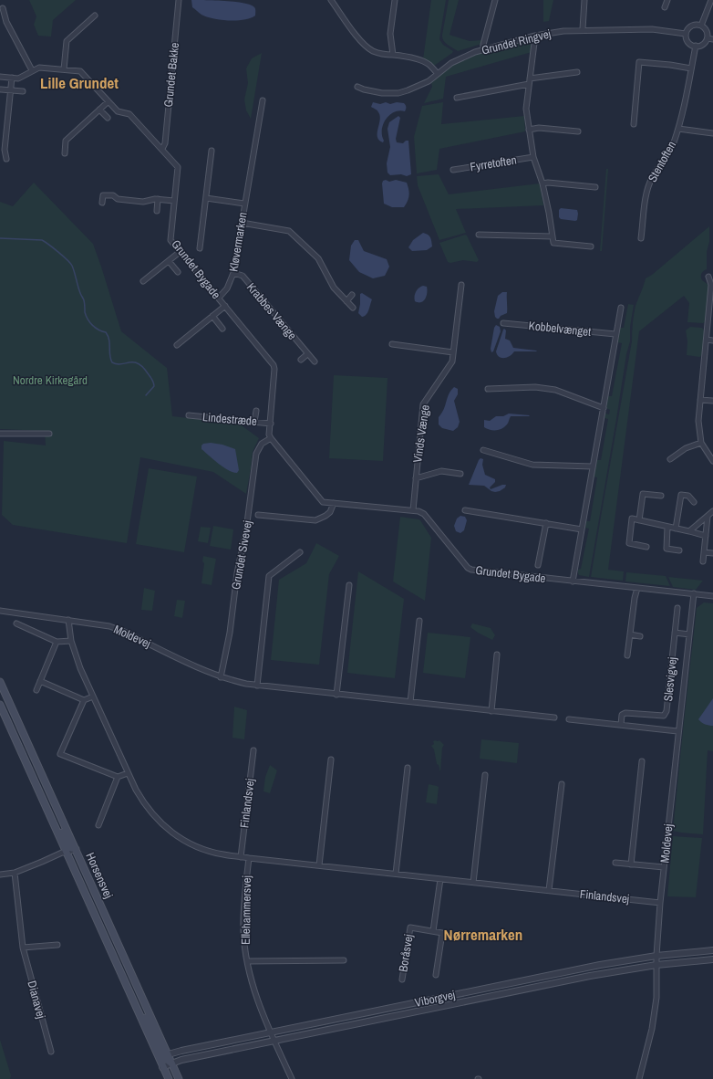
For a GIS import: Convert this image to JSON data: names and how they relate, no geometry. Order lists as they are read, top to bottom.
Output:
{
  "streets": {
    "main road": ["Horsensvej"],
    "street": [
      "Grundet Ringvej",
      "Grundet Bakke",
      "Stentoften",
      "Fyrretoften",
      "Kløvermarken",
      "Grundet Bygade",
      "Krabbes Vænge",
      "Kobbelvænget",
      "Lindestræde",
      "Vinds Vænge",
      "Grundet Sivevej",
      "Moldevej",
      "Slesvigvej",
      "Finlandsvej",
      "Ellehammersvej",
      "Boråsvej",
      "Viborgvej",
      "Dianavej"
    ]
  },
  "crossings": [
    ["Grundet Ringvej", "Stentoften"],
    ["Grundet Ringvej", "Fyrretoften"],
    ["Grundet Bakke", "Grundet Bygade"],
    ["Kløvermarken", "Grundet Bygade"],
    ["Kløvermarken", "Krabbes Vænge"],
    ["Grundet Bygade", "Lindestræde"],
    ["Grundet Bygade", "Vinds Vænge"],
    ["Grundet Bygade", "Grundet Sivevej"],
    ["Grundet Bygade", "Moldevej"],
    ["Grundet Sivevej", "Moldevej"],
    ["Moldevej", "Finlandsvej"],
    ["Moldevej", "Viborgvej"],
    ["Finlandsvej", "Ellehammersvej"],
    ["Horsensvej", "Viborgvej"],
    ["Ellehammersvej", "Viborgvej"]
  ],
  "districts": ["Lille Grundet", "Nørremarken"],
  "parks": ["Nordre Kirkegård"]
}
